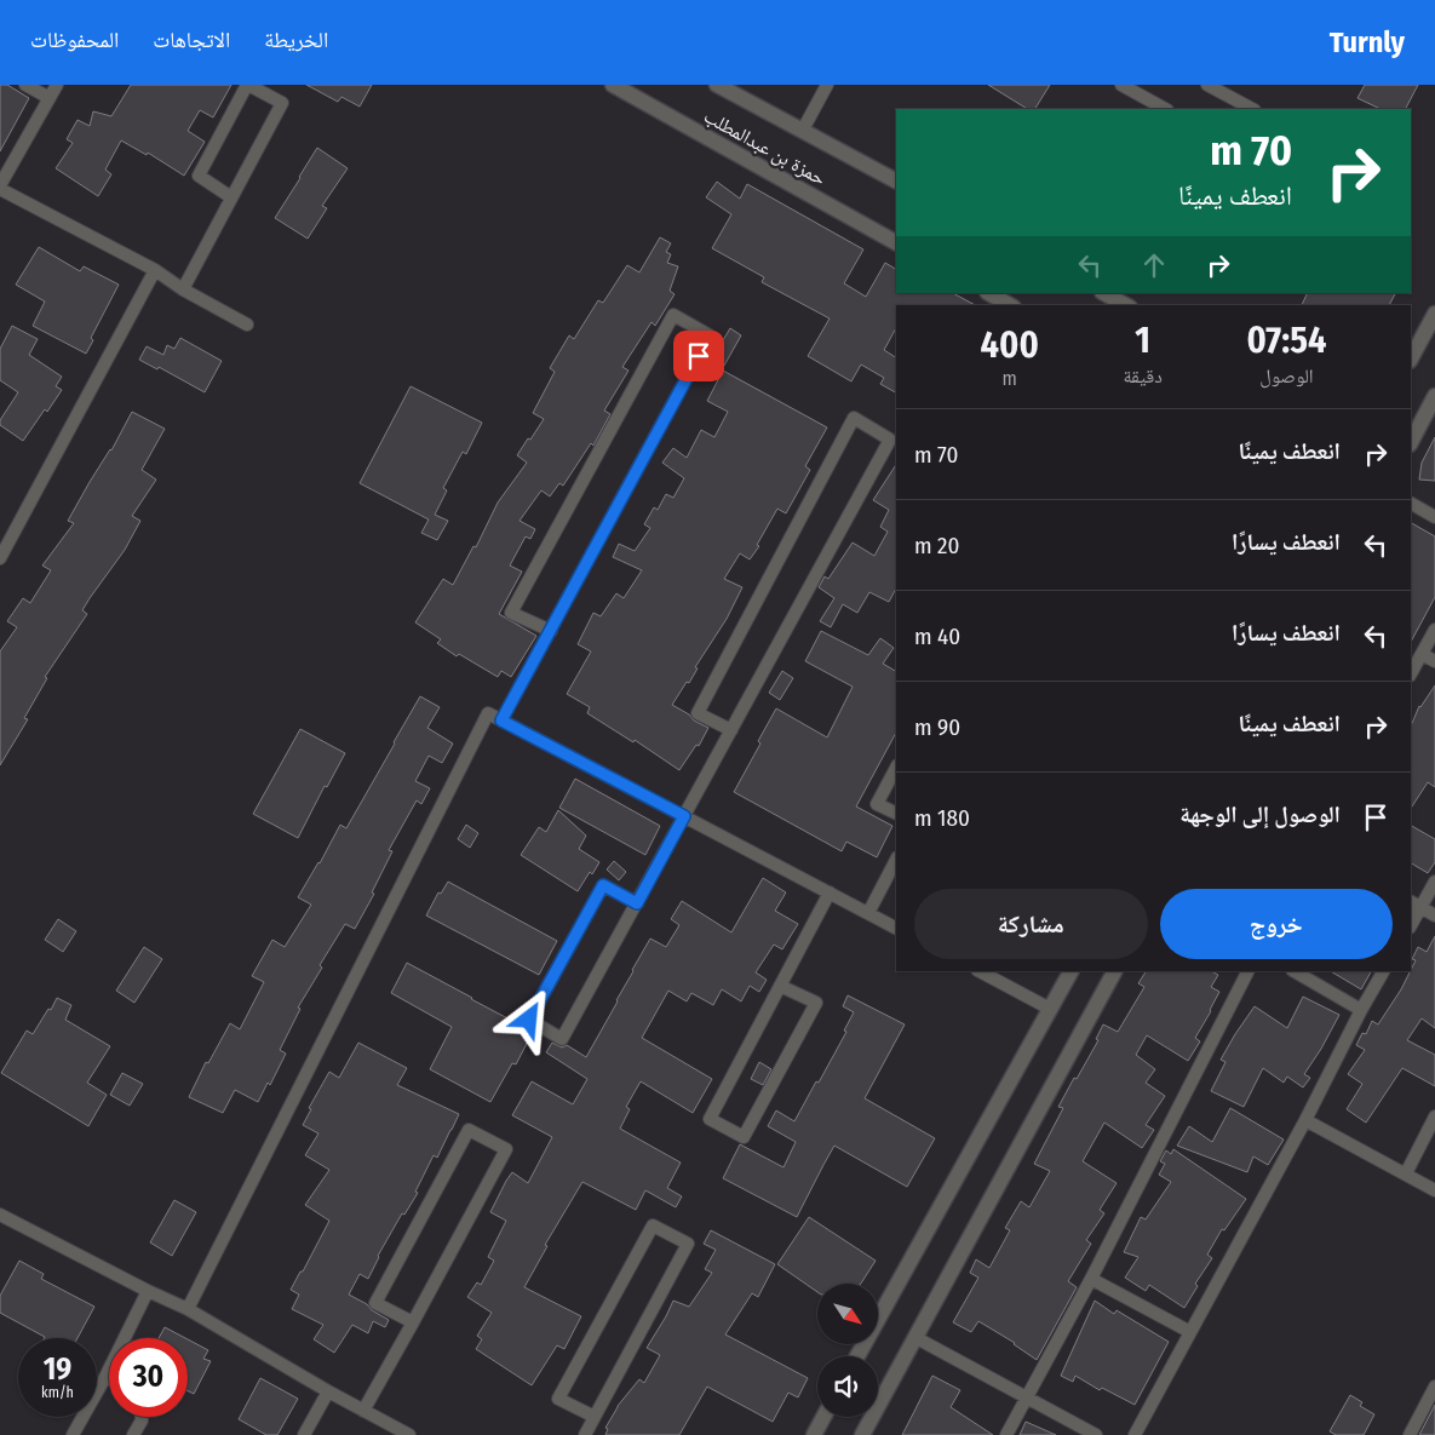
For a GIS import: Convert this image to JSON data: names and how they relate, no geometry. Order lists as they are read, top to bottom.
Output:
{
  "streets": {
    "street": ["حمزة بن عبدالمطلب"]
  },
  "north": "bottom right",
  "page": {
    "header": "Turnly",
    "nav": ["الخريطة", "الاتجاهات", "المحفوظات"],
    "turn": ["70 m", "انعطف يمينًا"],
    "eta": [
      "07:54",
      "الوصول",
      "1",
      "دقيقة",
      "400",
      "m"
    ],
    "list": [
      {
        "name": "انعطف يمينًا",
        "value": "70 m"
      },
      {
        "name": "انعطف يسارًا",
        "value": "20 m"
      },
      {
        "name": "انعطف يسارًا",
        "value": "40 m"
      },
      {
        "name": "انعطف يمينًا",
        "value": "90 m"
      },
      {
        "name": "الوصول إلى الوجهة",
        "value": "180 m"
      }
    ],
    "buttons": ["خروج", "مشاركة"],
    "speed": "19 km/h",
    "limit": "30"
  }
}
